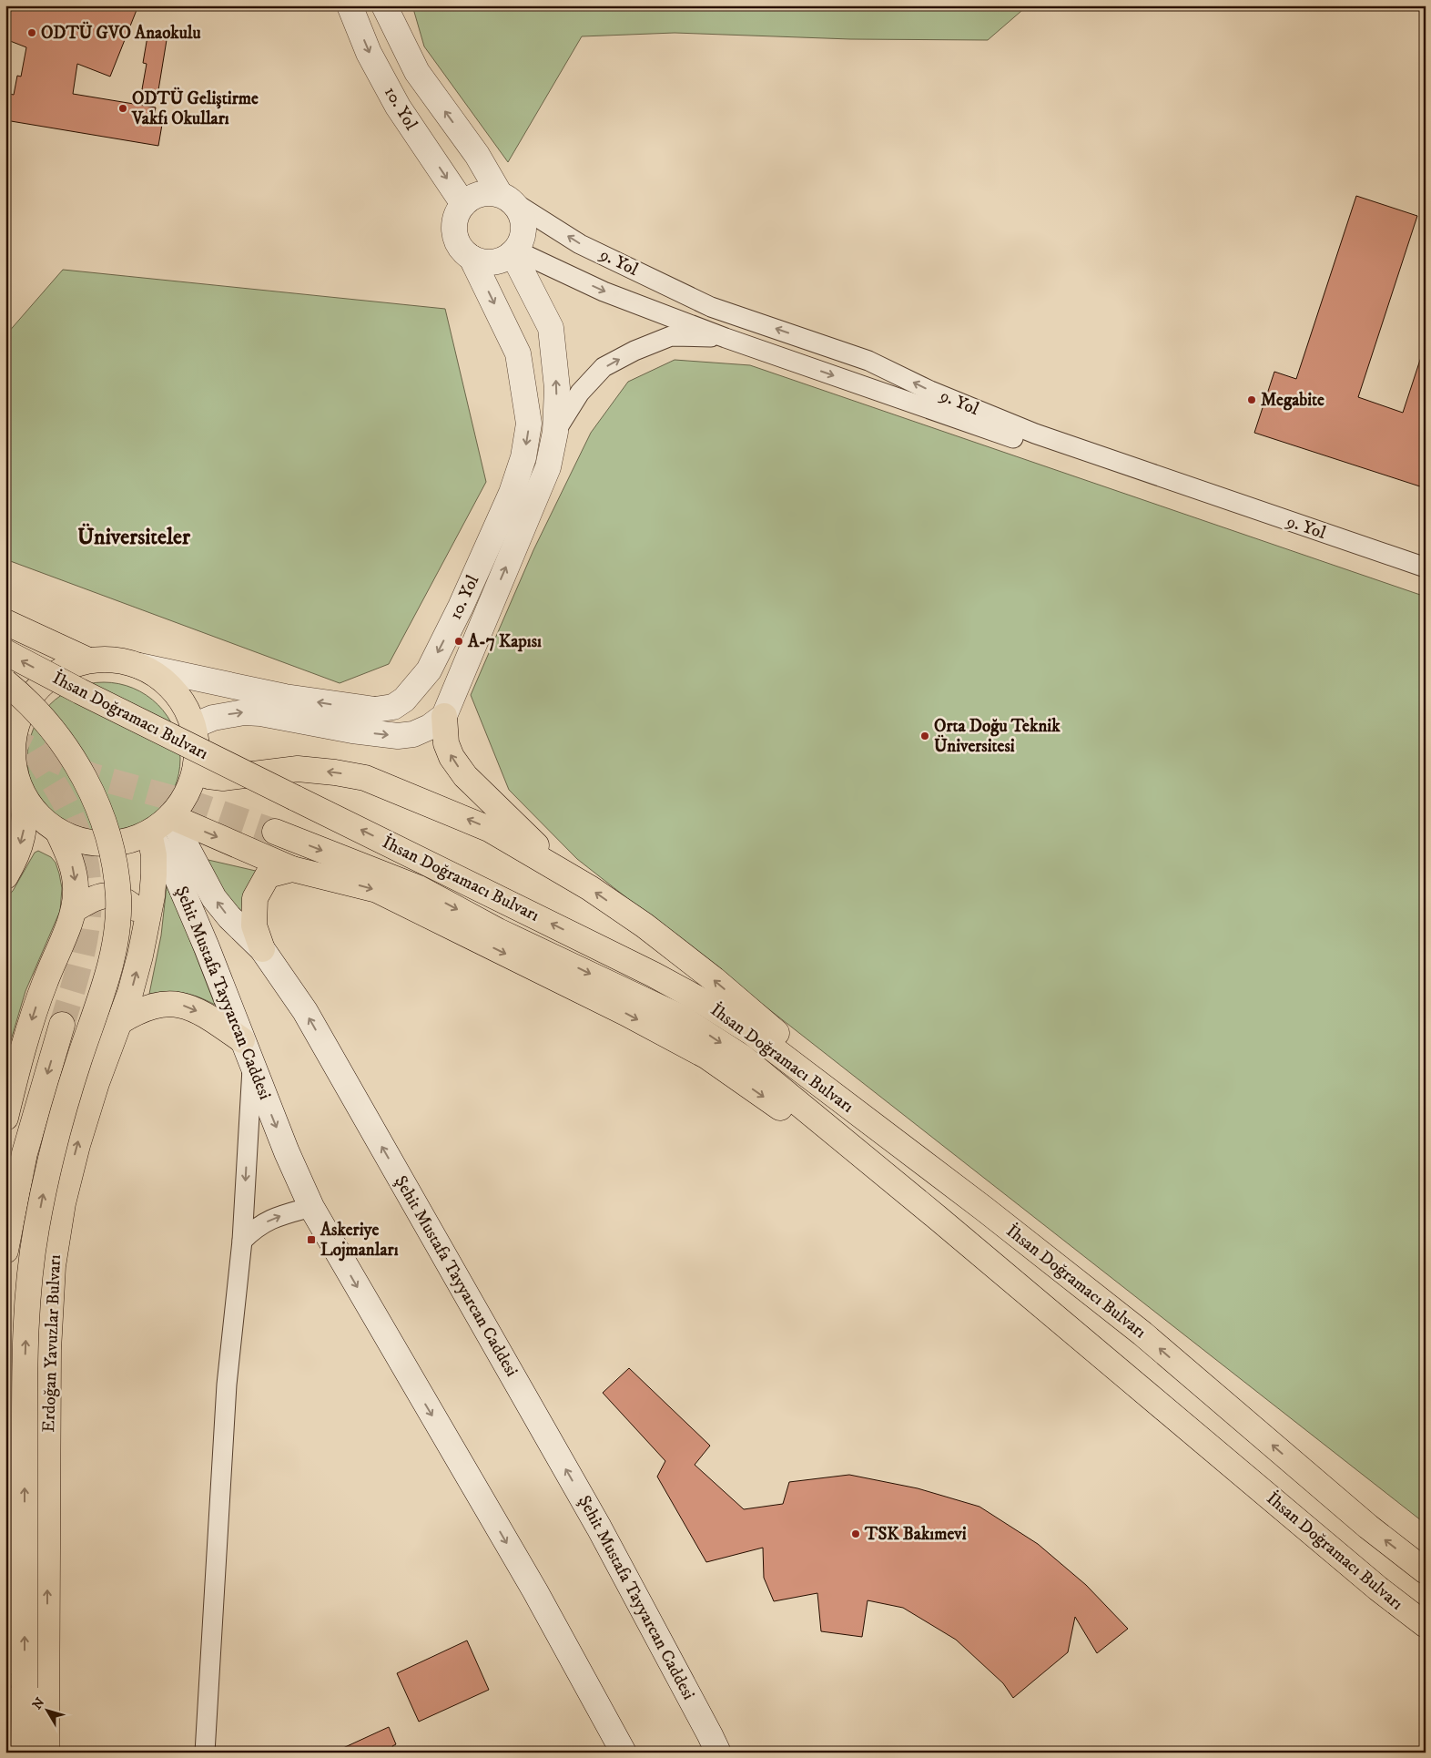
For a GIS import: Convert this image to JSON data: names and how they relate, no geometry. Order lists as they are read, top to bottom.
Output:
{
  "streets": {
    "main road": ["İhsan Doğramacı Bulvarı", "Erdoğan Yavuzlar Bulvarı"],
    "street": ["10. Yol", "9. Yol", "Şehit Mustafa Tayyarcan Caddesi"]
  },
  "crossings": [
    ["10. Yol", "9. Yol"],
    ["Şehit Mustafa Tayyarcan Caddesi", "Erdoğan Yavuzlar Bulvarı"]
  ],
  "districts": ["Üniversiteler"],
  "places": {
    "other": [
      "ODTÜ GVO Anaokulu",
      "ODTÜ Geliştirme Vakfı Okulları",
      "Megabite",
      "A-7 Kapısı",
      "Orta Doğu Teknik Üniversitesi",
      "TSK Bakımevi"
    ],
    "transit": ["Askeriye Lojmanları"]
  },
  "north": "top left"
}
